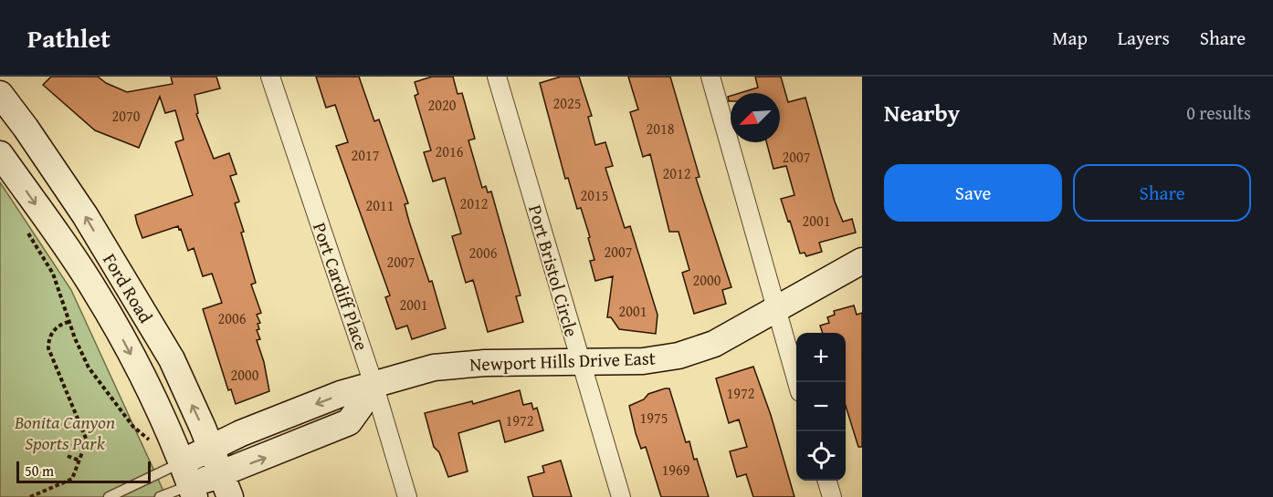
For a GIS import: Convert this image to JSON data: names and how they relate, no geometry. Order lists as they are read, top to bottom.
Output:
{
  "streets": {
    "street": [
      "Port Bristol Circle",
      "Port Cardiff Place",
      "Ford Road",
      "Newport Hills Drive East"
    ]
  },
  "crossings": [
    ["Port Bristol Circle", "Newport Hills Drive East"],
    ["Port Cardiff Place", "Newport Hills Drive East"],
    ["Ford Road", "Newport Hills Drive East"]
  ],
  "parks": ["Bonita Canyon Sports Park"],
  "house_numbers": [
    "2025",
    "2020",
    "2070",
    "2018",
    "2016",
    "2017",
    "2007",
    "2012",
    "2015",
    "2012",
    "2011",
    "2001",
    "2007",
    "2006",
    "2007",
    "2000",
    "2001",
    "2001",
    "2006",
    "2000",
    "1972",
    "1975",
    "1972",
    "1969"
  ],
  "scale_bar": "50 m",
  "north": "bottom left",
  "page": {
    "header": "Pathlet",
    "nav": ["Map", "Layers", "Share"],
    "heading": ["Nearby", "0 results"],
    "buttons": ["Save", "Share"],
    "map_buttons": ["+", "−"],
    "scale": "50 m"
  }
}
